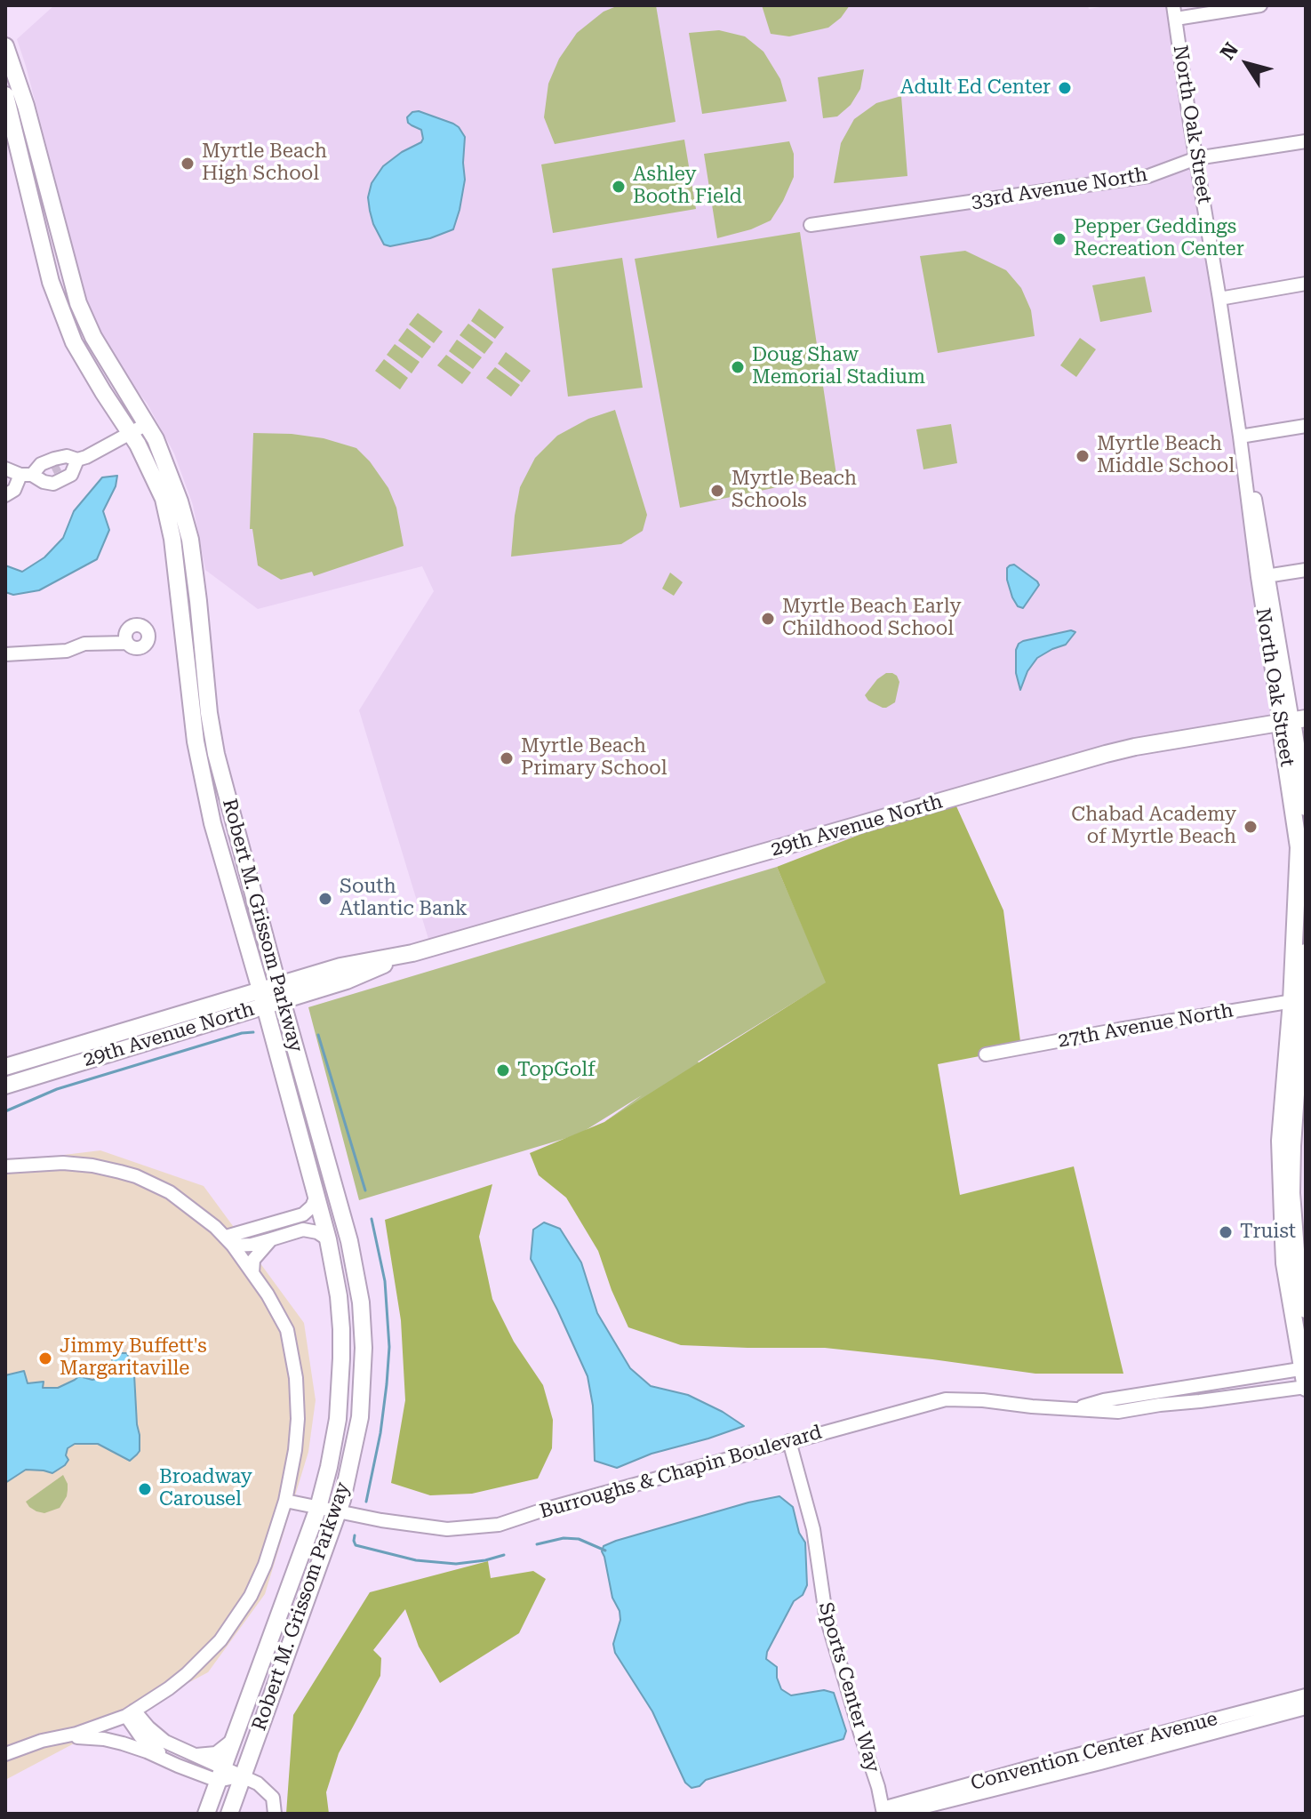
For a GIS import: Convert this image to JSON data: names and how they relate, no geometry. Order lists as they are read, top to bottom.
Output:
{
  "streets": {
    "main road": ["North Oak Street", "29th Avenue North", "Robert M. Grissom Parkway"],
    "street": [
      "33rd Avenue North",
      "27th Avenue North",
      "Burroughs & Chapin Boulevard",
      "Sports Center Way",
      "Convention Center Avenue"
    ]
  },
  "crossings": [
    ["North Oak Street", "33rd Avenue North"],
    ["North Oak Street", "29th Avenue North"],
    ["North Oak Street", "27th Avenue North"],
    ["North Oak Street", "Burroughs & Chapin Boulevard"],
    ["29th Avenue North", "Robert M. Grissom Parkway"],
    ["Robert M. Grissom Parkway", "Burroughs & Chapin Boulevard"],
    ["Burroughs & Chapin Boulevard", "Sports Center Way"],
    ["Sports Center Way", "Convention Center Avenue"]
  ],
  "places": [
    "Adult Ed Center",
    "Myrtle Beach High School",
    "Ashley Booth Field",
    "Pepper Geddings Recreation Center",
    "Doug Shaw Memorial Stadium",
    "Myrtle Beach Middle School",
    "Myrtle Beach Schools",
    "Myrtle Beach Early Childhood School",
    "Myrtle Beach Primary School",
    "Chabad Academy of Myrtle Beach",
    "South Atlantic Bank",
    "TopGolf",
    "Truist",
    "Jimmy Buffett's Margaritaville",
    "Broadway Carousel"
  ],
  "north": "top left"
}
